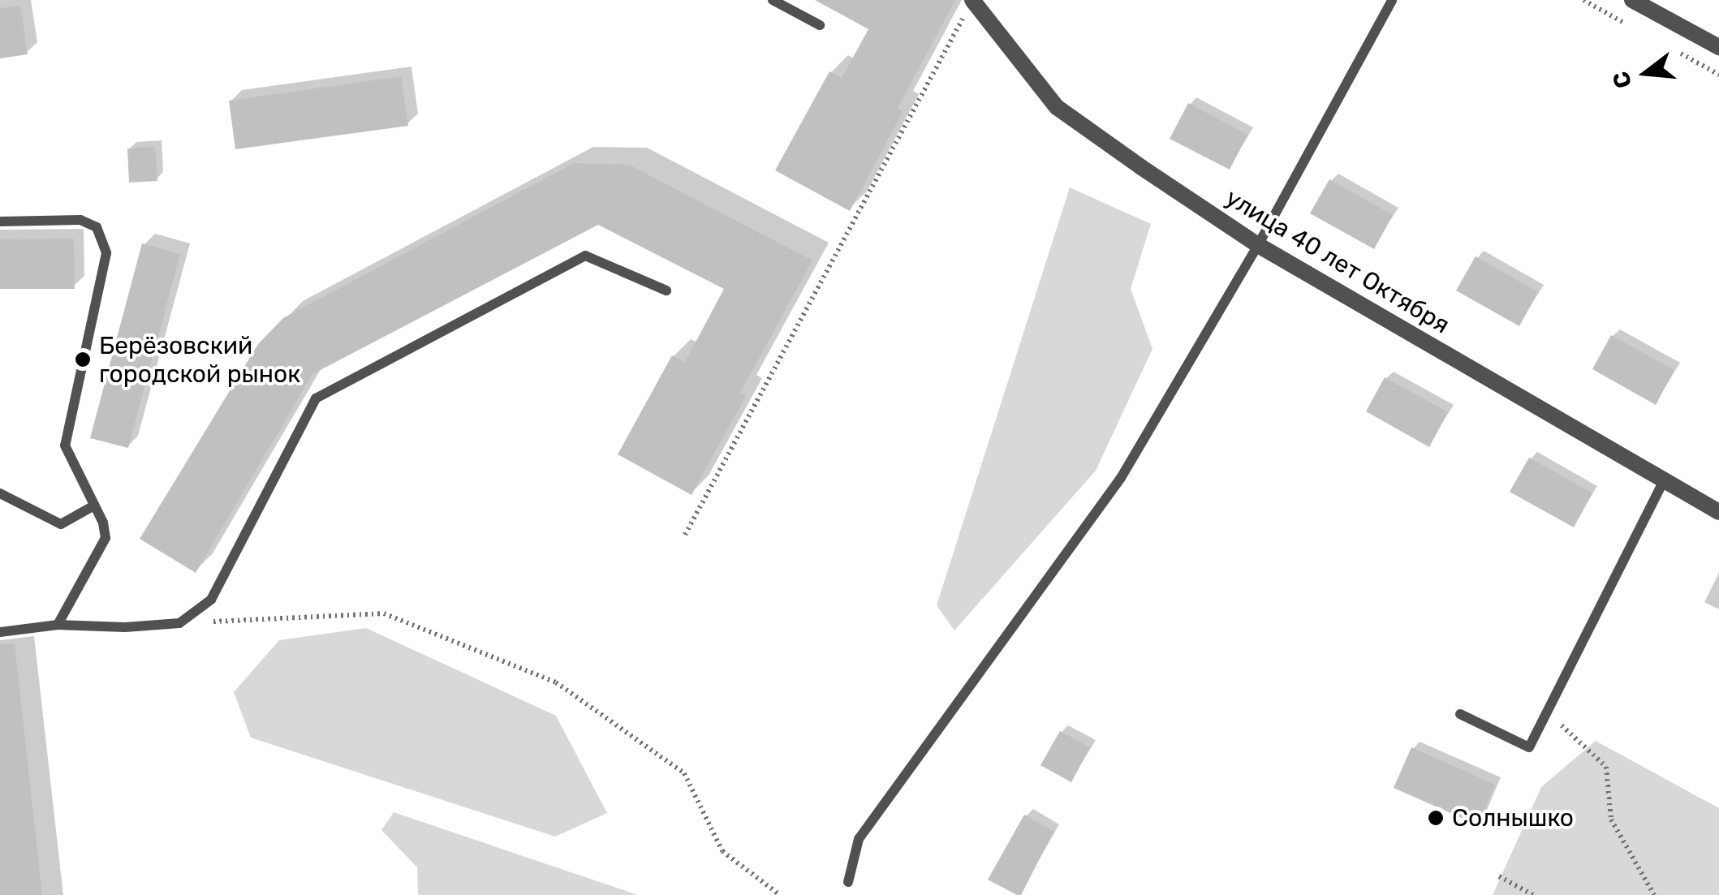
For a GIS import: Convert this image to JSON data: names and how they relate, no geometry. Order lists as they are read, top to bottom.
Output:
{
  "streets": {
    "street": ["улица 40 лет Октября"]
  },
  "places": ["Берёзовский городской рынок", "Солнышко"],
  "north": "left"
}
